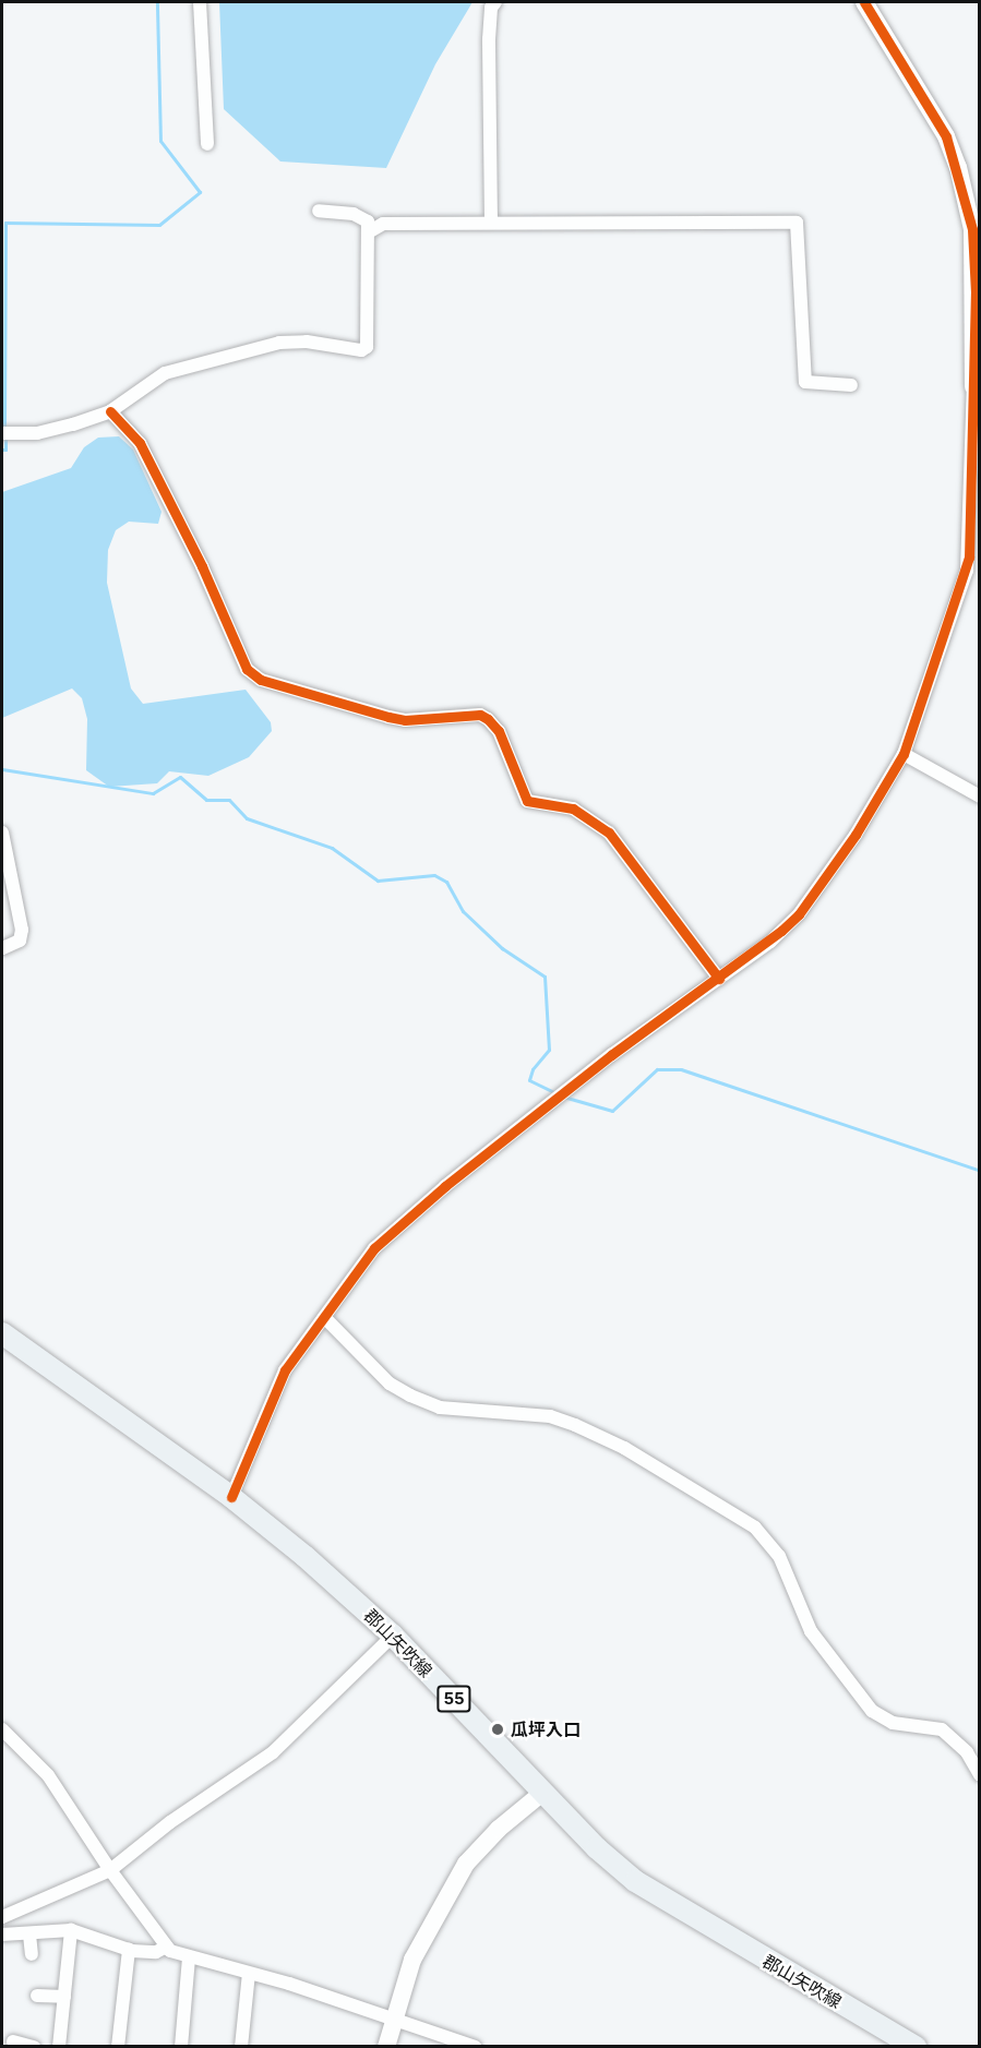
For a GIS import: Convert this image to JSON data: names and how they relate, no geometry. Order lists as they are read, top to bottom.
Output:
{
  "streets": {
    "main road": ["郡山矢吹線", "55"]
  },
  "places": ["瓜坪入口"]
}
